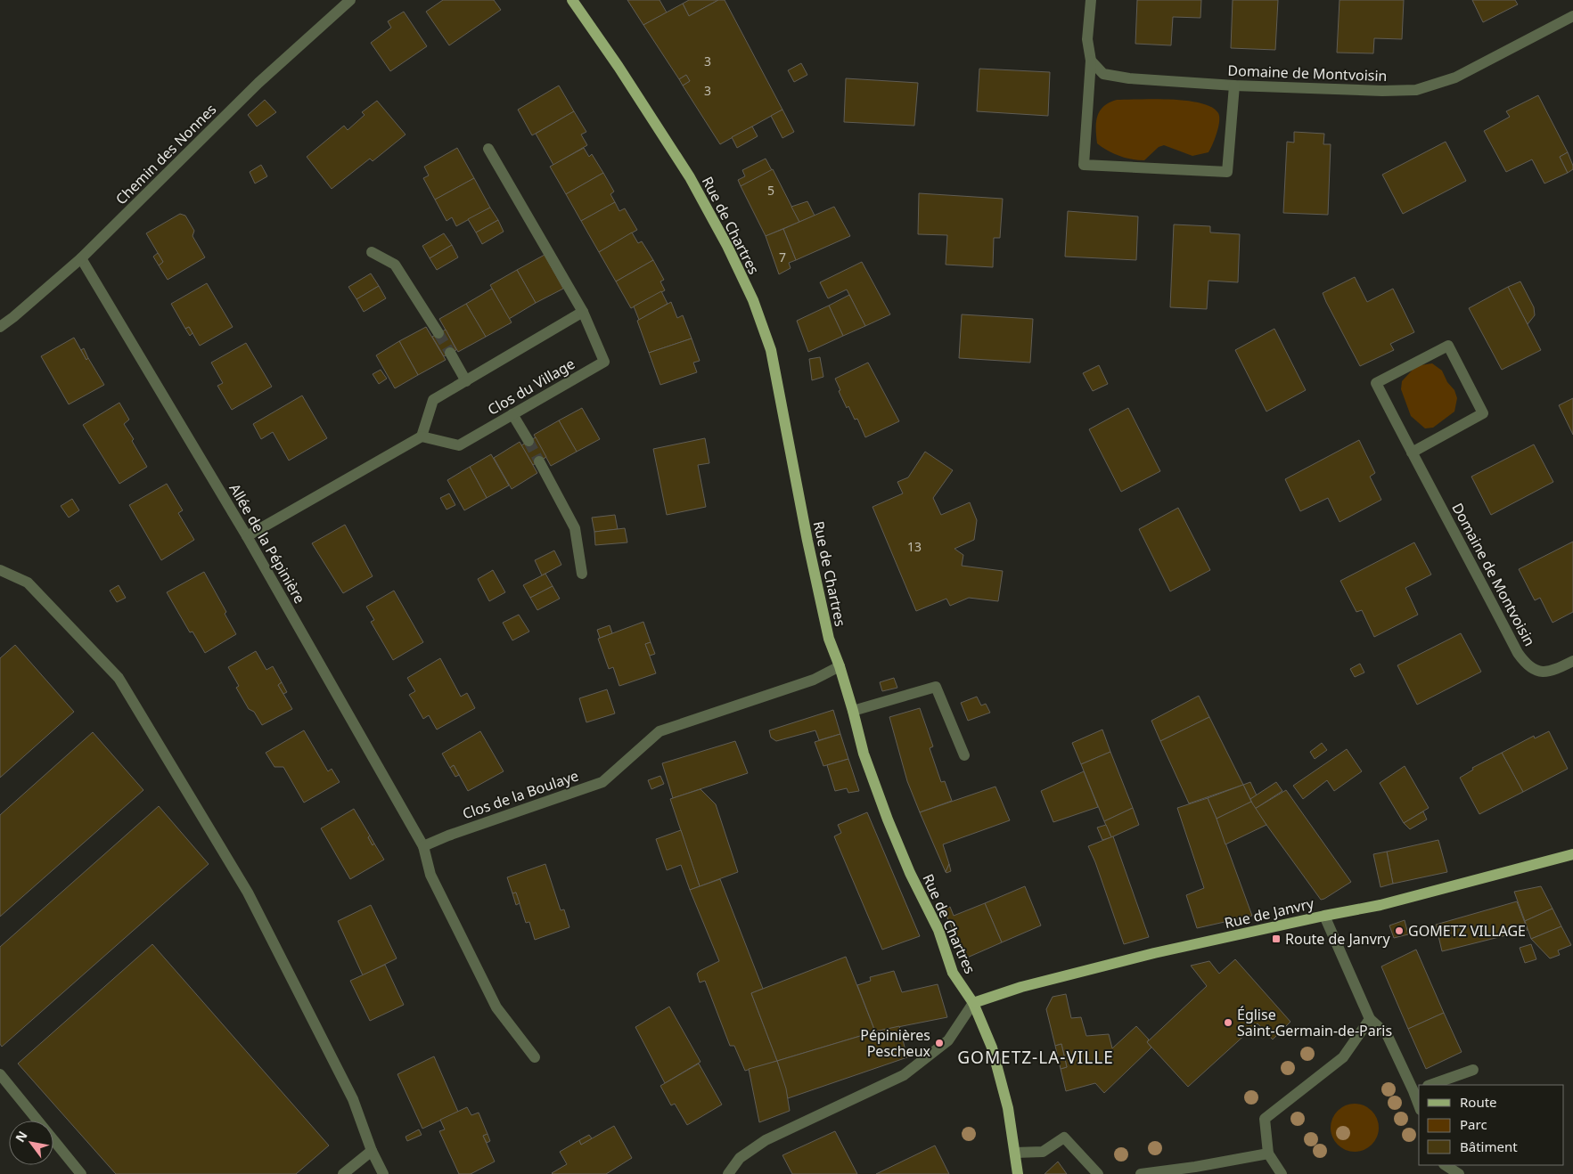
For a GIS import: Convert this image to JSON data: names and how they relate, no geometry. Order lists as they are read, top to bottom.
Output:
{
  "streets": {
    "main road": ["Rue de Chartres", "Rue de Janvry"],
    "street": [
      "Domaine de Montvoisin",
      "Chemin des Nonnes",
      "Clos du Village",
      "Allée de la Pépinière",
      "Clos de la Boulaye"
    ]
  },
  "crossings": [
    ["Chemin des Nonnes", "Allée de la Pépinière"],
    ["Rue de Chartres", "Clos de la Boulaye"],
    ["Rue de Chartres", "Rue de Janvry"],
    ["Allée de la Pépinière", "Clos de la Boulaye"]
  ],
  "districts": ["GOMETZ-LA-VILLE"],
  "places": {
    "other": ["GOMETZ VILLAGE", "Église Saint-Germain-de-Paris", "Pépinières Pescheux"],
    "transit": ["Route de Janvry"]
  },
  "house_numbers": [
    "3",
    "3",
    "5",
    "7",
    "13"
  ],
  "legend": ["Route", "Parc", "Bâtiment"],
  "north": "top left"
}
